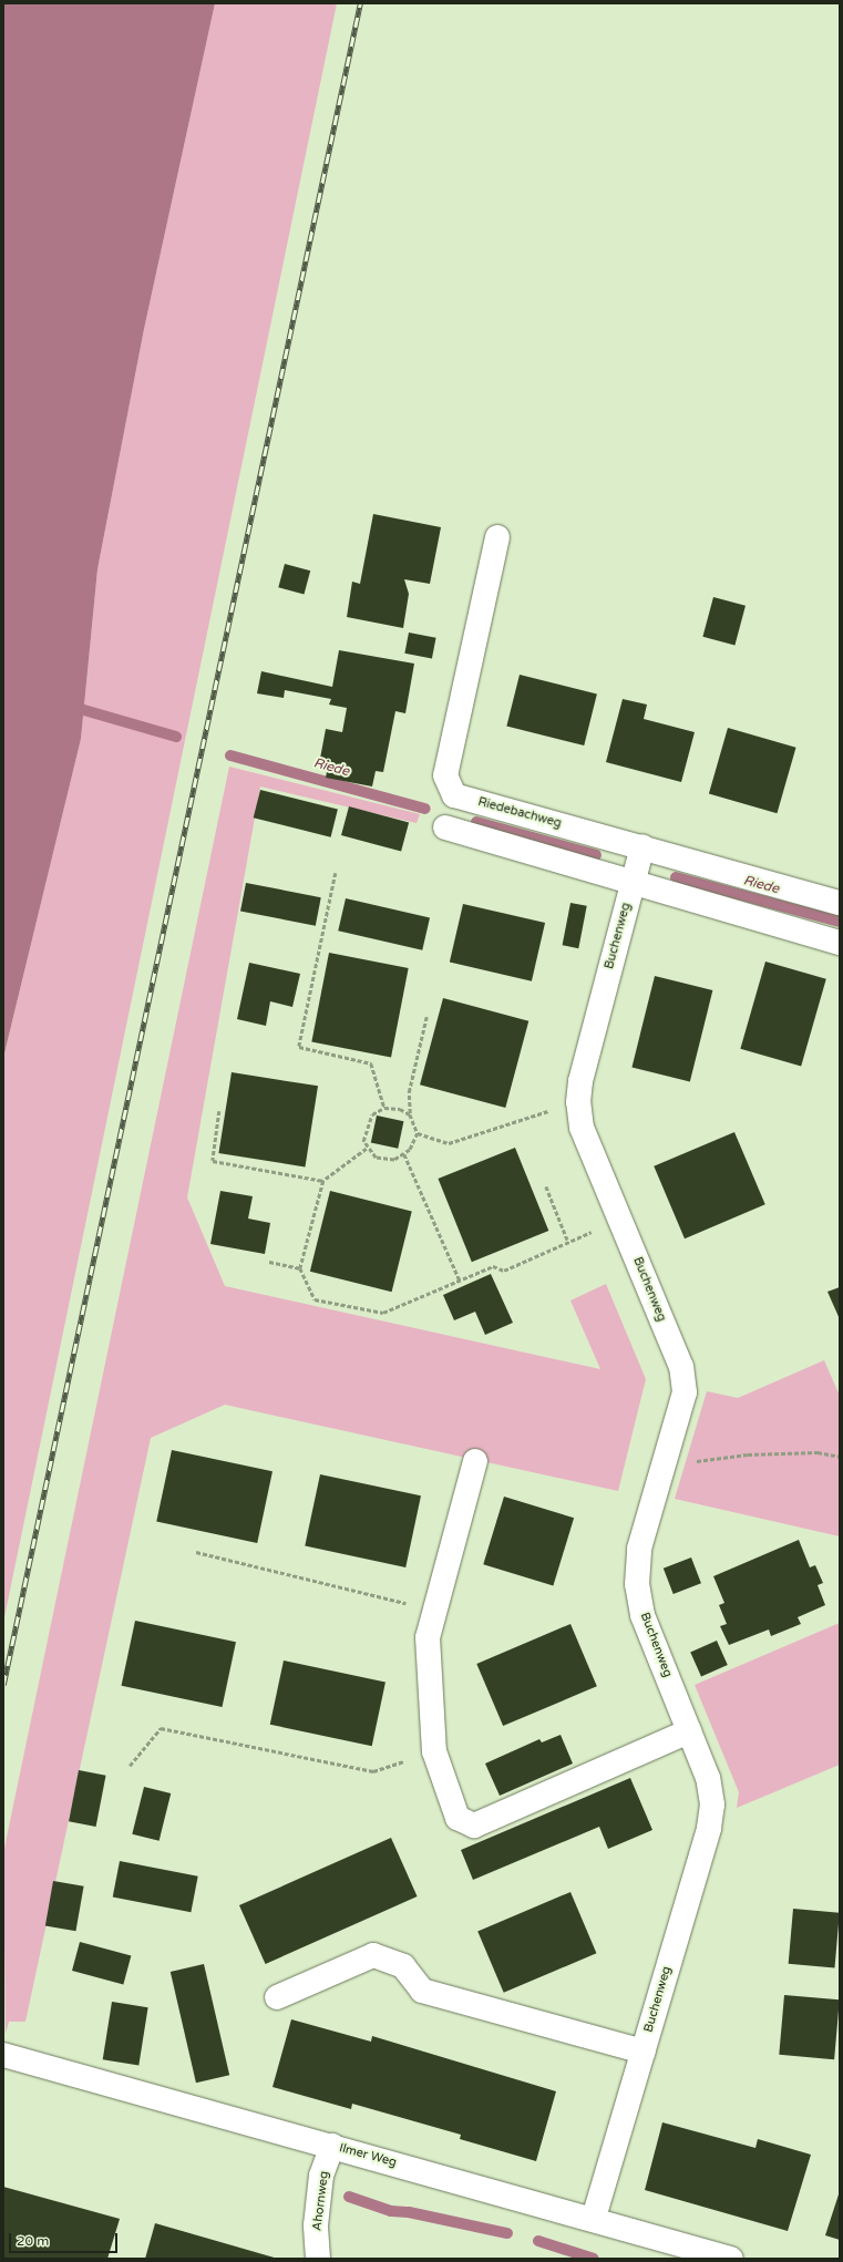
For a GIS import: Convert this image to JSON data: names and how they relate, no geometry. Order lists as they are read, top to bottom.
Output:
{
  "streets": {
    "street": [
      "Riedebachweg",
      "Buchenweg",
      "Ilmer Weg",
      "Ahornweg"
    ]
  },
  "crossings": [
    ["Riedebachweg", "Buchenweg"],
    ["Buchenweg", "Ilmer Weg"],
    ["Ilmer Weg", "Ahornweg"]
  ],
  "water": ["Riede"],
  "scale_bar": "20 m"
}
